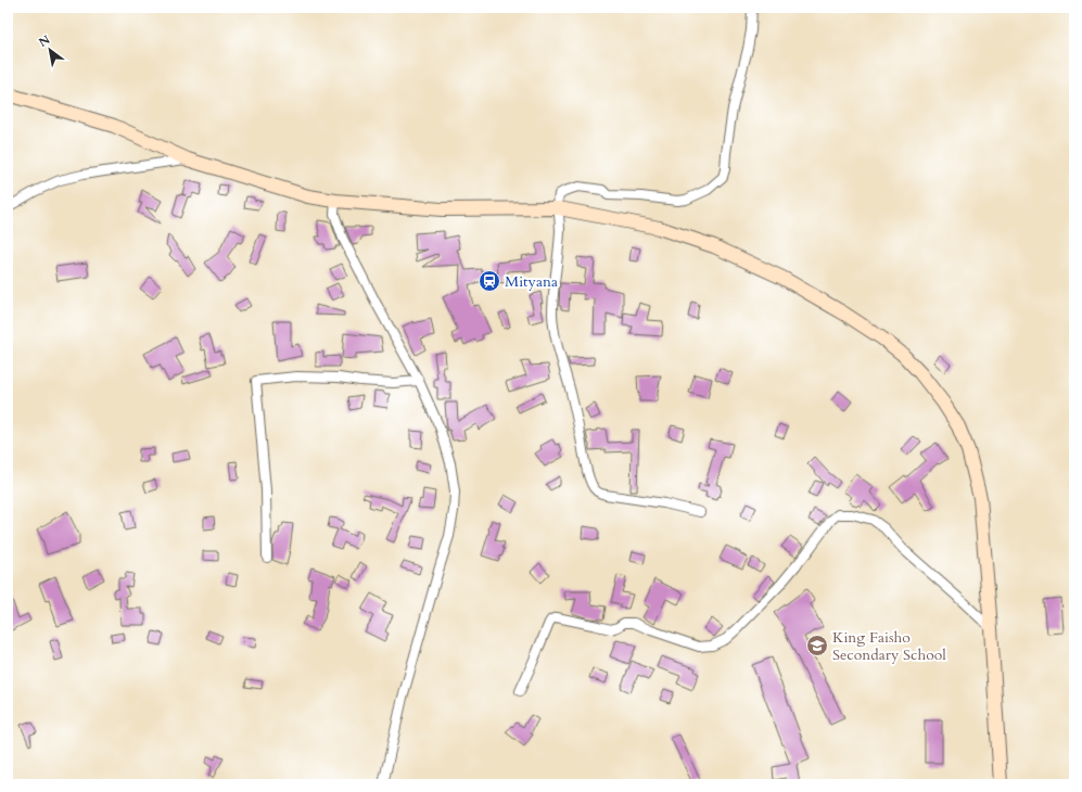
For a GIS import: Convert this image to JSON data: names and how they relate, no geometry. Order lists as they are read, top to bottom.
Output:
{
  "places": {
    "station": ["Mityana"],
    "school or university": ["King Faisho Secondary School"]
  },
  "north": "top left"
}
